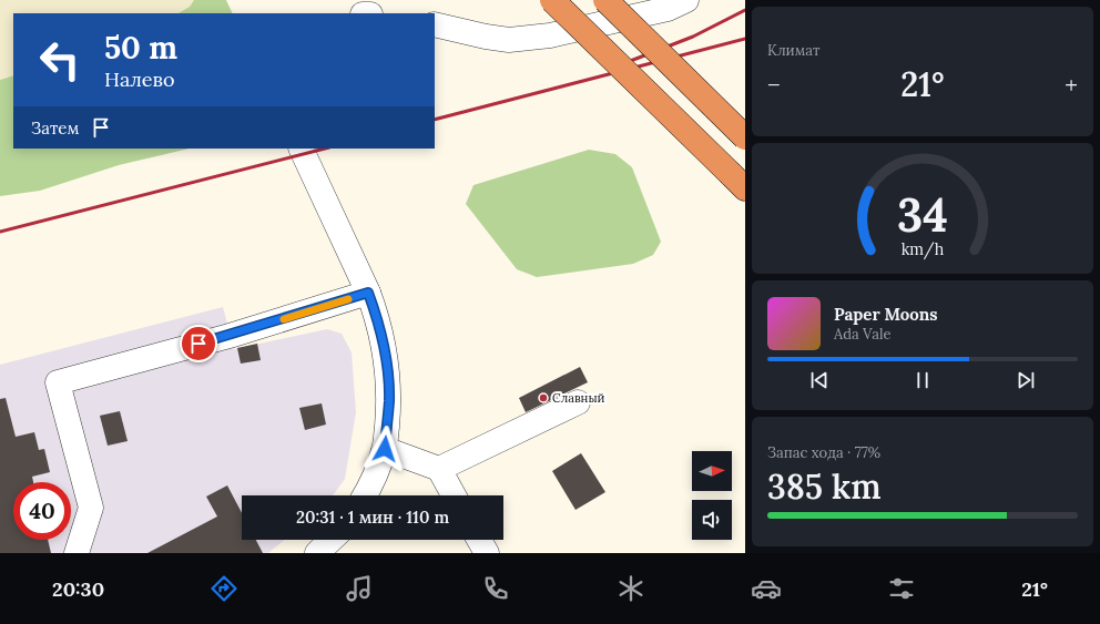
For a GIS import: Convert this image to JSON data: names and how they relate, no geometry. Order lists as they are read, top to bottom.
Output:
{
  "places": ["Славный"],
  "north": "right",
  "page": {
    "tile": [
      "Климат",
      ["Запас хода · 77%", "385 km"]
    ],
    "turn": ["50 m", "Налево"],
    "heat": ["−", "21°", "+"],
    "then": "Затем",
    "song": ["Paper Moons", "Ada Vale"],
    "limit": "40",
    "trip": "20:31 · 1 мин · 110 m",
    "tabs": ["20:30", "21°"],
    "gauge": ["34", "km/h"]
  }
}
